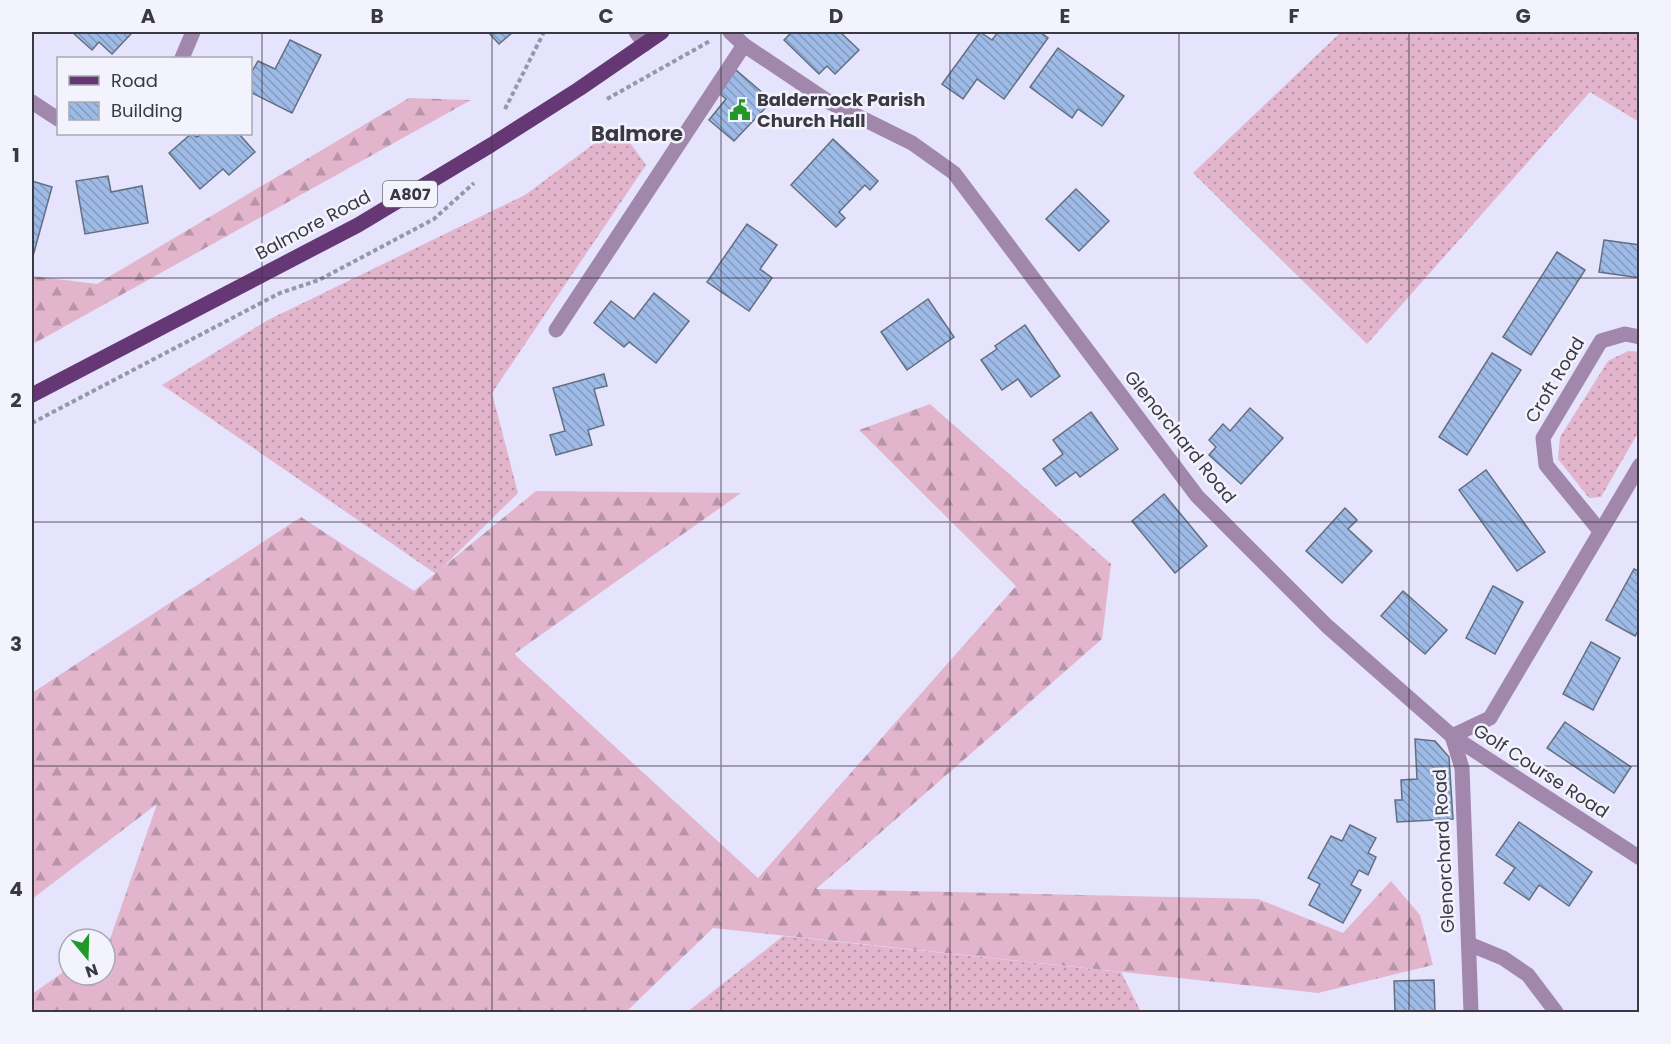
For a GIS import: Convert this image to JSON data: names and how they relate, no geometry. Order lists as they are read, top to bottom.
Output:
{
  "streets": {
    "main road": ["A807", "Balmore Road"],
    "street": ["Croft Road", "Glenorchard Road", "Golf Course Road"]
  },
  "crossings": [
    ["Glenorchard Road", "Golf Course Road"]
  ],
  "districts": ["Balmore"],
  "places": {
    "public building": ["Baldernock Parish Church Hall"]
  },
  "legend": ["Road", "Building"],
  "north": "bottom",
  "grid": {
    "columns": [
      "A",
      "B",
      "C",
      "D",
      "E",
      "F",
      "G"
    ],
    "rows": [
      "1",
      "2",
      "3",
      "4"
    ]
  }
}
